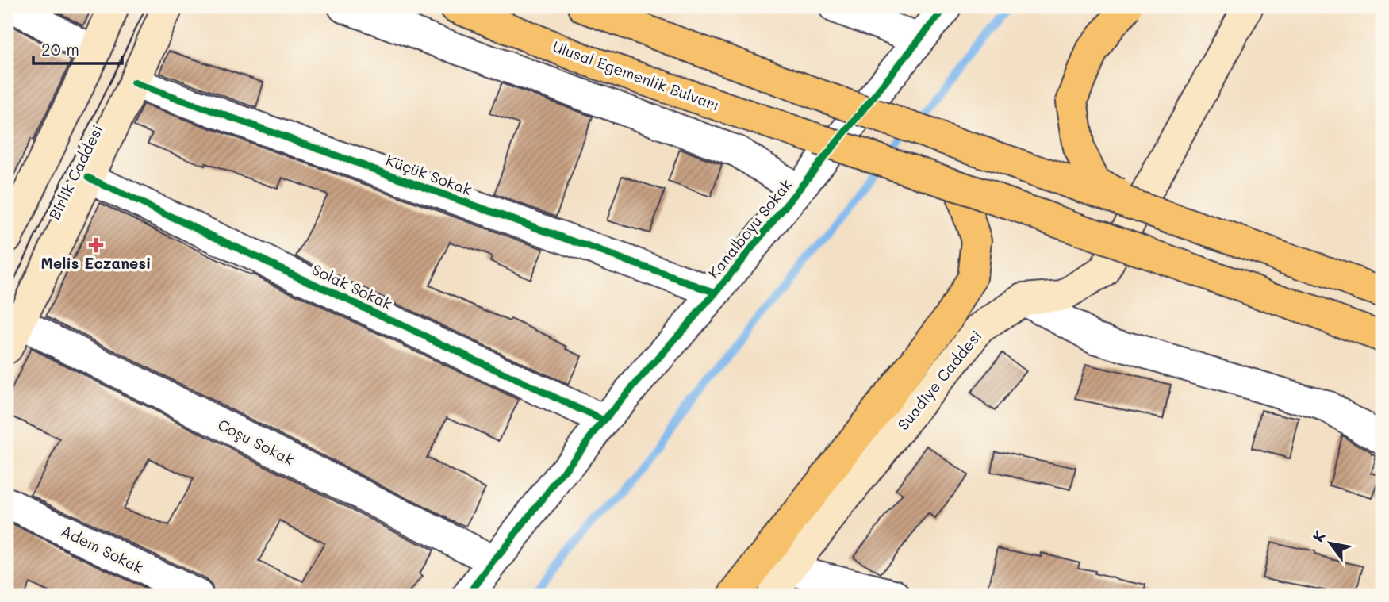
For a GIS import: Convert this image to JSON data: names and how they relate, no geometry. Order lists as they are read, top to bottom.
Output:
{
  "streets": {
    "main road": ["Ulusal Egemenlik Bulvarı", "Birlik Caddesi", "Suadiye Caddesi"],
    "street": [
      "Küçük Sokak",
      "Kanalboyu Sokak",
      "Solak Sokak",
      "Coşu Sokak",
      "Adem Sokak"
    ]
  },
  "crossings": [
    ["Birlik Caddesi", "Küçük Sokak"],
    ["Birlik Caddesi", "Solak Sokak"],
    ["Birlik Caddesi", "Coşu Sokak"],
    ["Küçük Sokak", "Kanalboyu Sokak"],
    ["Kanalboyu Sokak", "Solak Sokak"],
    ["Kanalboyu Sokak", "Coşu Sokak"]
  ],
  "places": {
    "health": ["Melis Eczanesi"]
  },
  "scale_bar": "20 m",
  "north": "top left"
}
